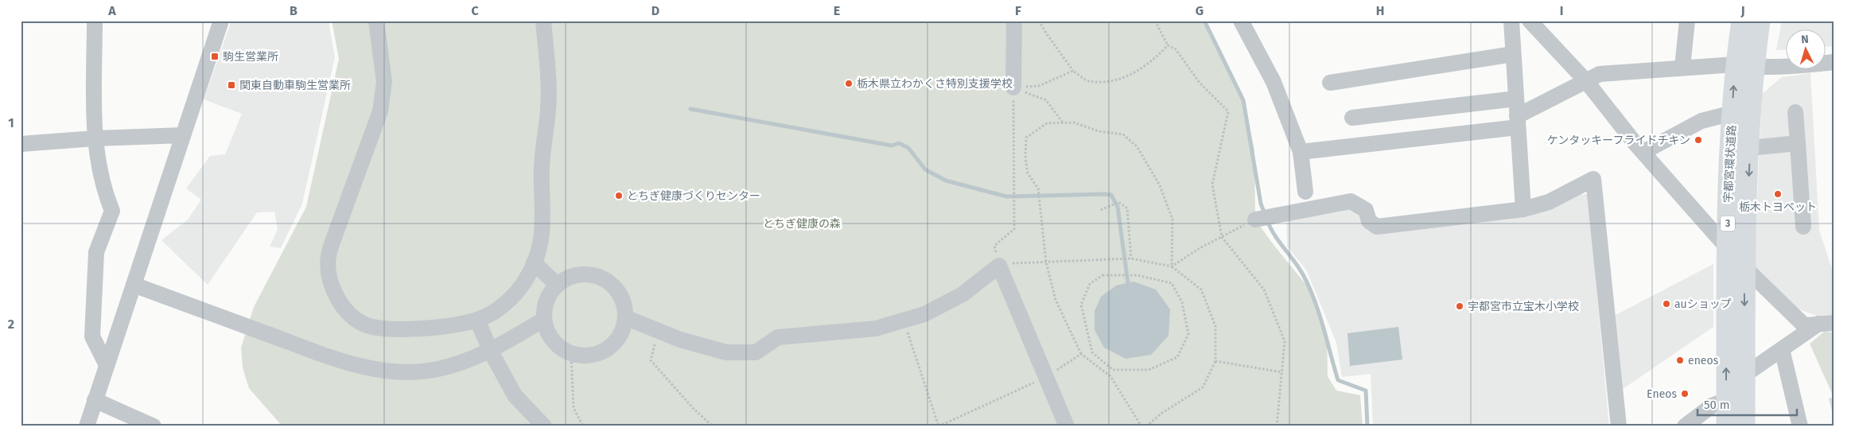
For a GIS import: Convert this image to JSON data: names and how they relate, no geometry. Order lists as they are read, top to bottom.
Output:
{
  "streets": {
    "main road": ["宇都宮環状道路", "3"]
  },
  "parks": ["とちぎ健康の森"],
  "places": {
    "transit": ["駒生営業所", "関東自動車駒生営業所"],
    "other": [
      "栃木県立わかくさ特別支援学校",
      "ケンタッキーフライドチキン",
      "栃木トヨペット",
      "とちぎ健康づくりセンター",
      "auショップ",
      "宇都宮市立宝木小学校",
      "eneos",
      "Eneos"
    ]
  },
  "scale_bar": "50 m",
  "north": "top",
  "grid": {
    "columns": [
      "A",
      "B",
      "C",
      "D",
      "E",
      "F",
      "G",
      "H",
      "I",
      "J"
    ],
    "rows": ["1", "2"]
  }
}
